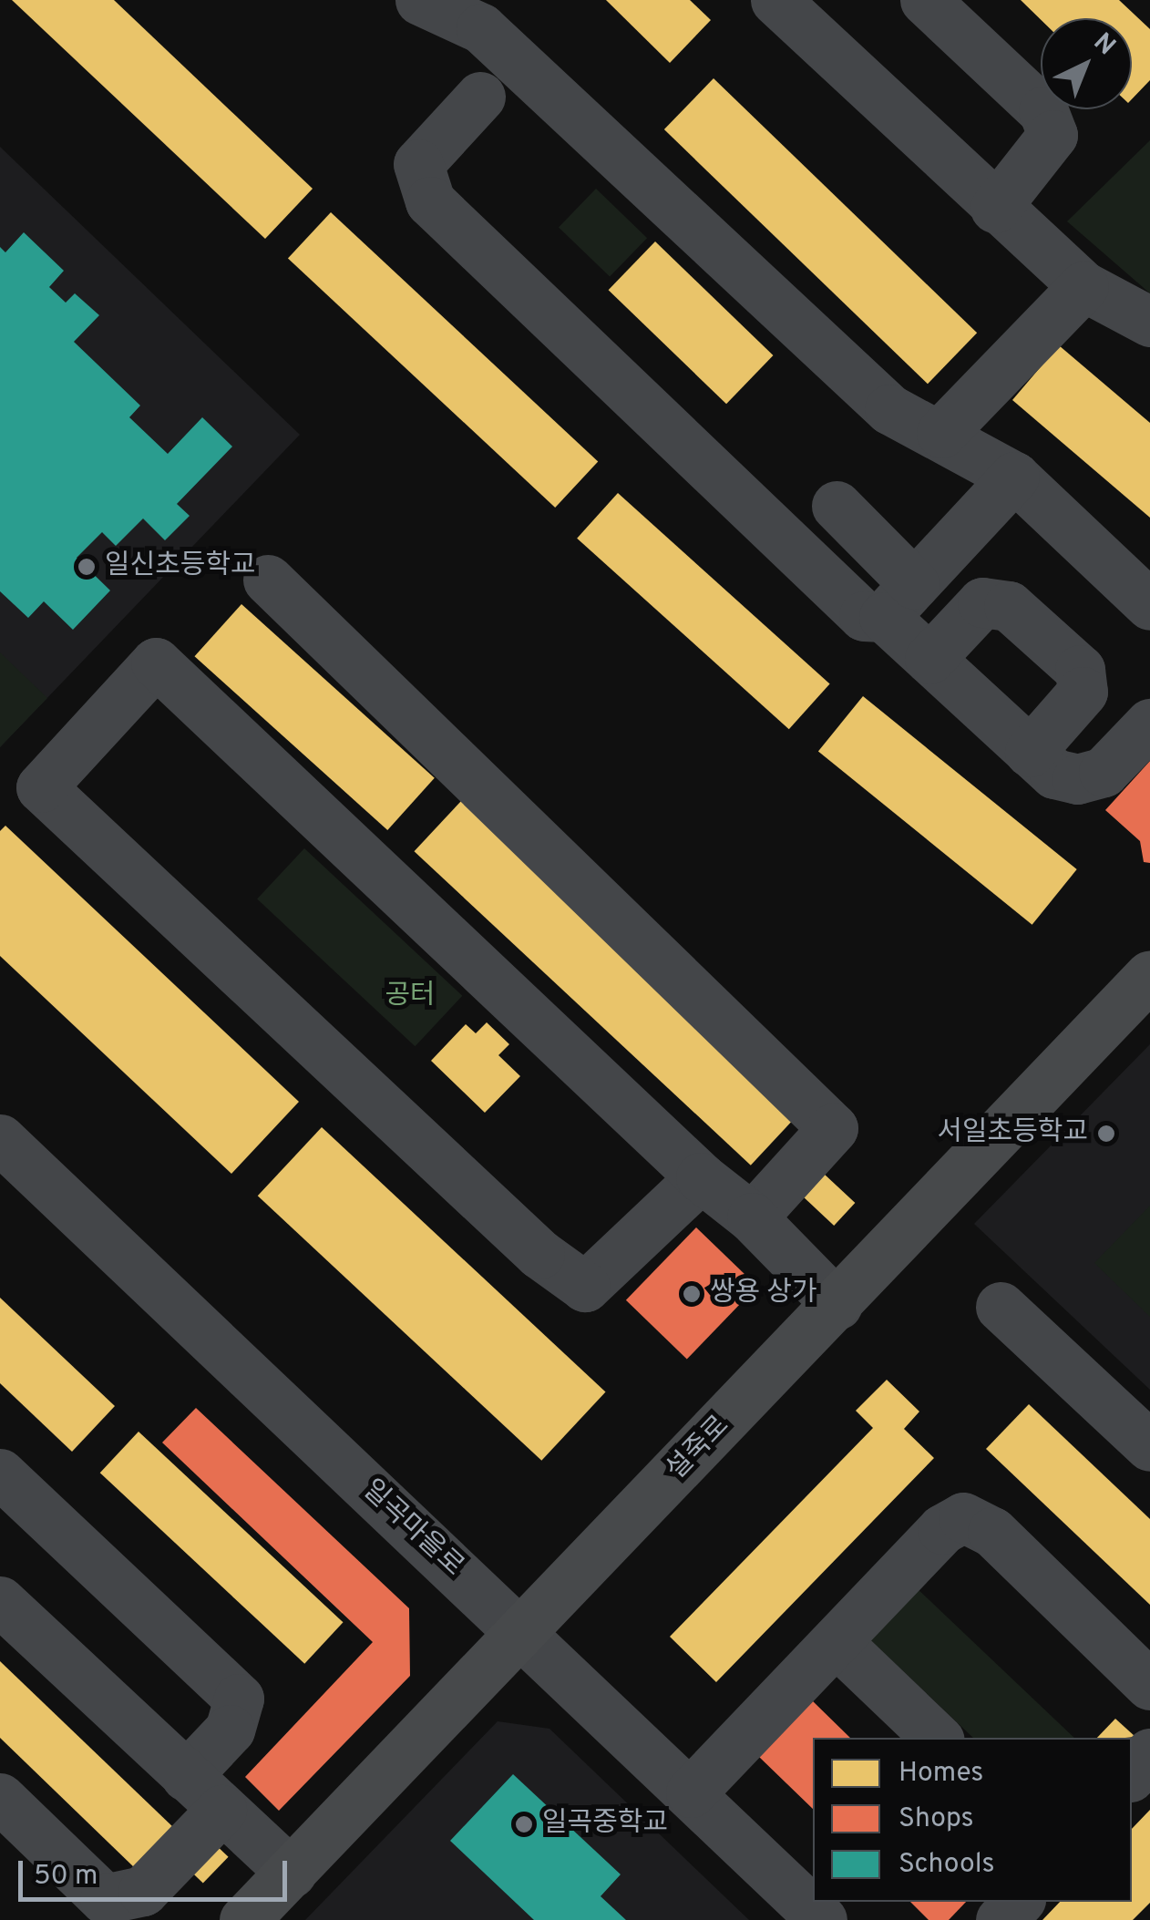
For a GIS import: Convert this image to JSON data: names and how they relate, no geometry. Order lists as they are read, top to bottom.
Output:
{
  "streets": {
    "main road": ["설죽로"],
    "street": ["일곡마을로"]
  },
  "crossings": [
    ["설죽로", "일곡마을로"]
  ],
  "parks": ["공터"],
  "places": [
    "일신초등학교",
    "서일초등학교",
    "쌍용 상가",
    "일곡중학교"
  ],
  "legend": ["Homes", "Shops", "Schools"],
  "scale_bar": "50 m",
  "north": "top right"
}
